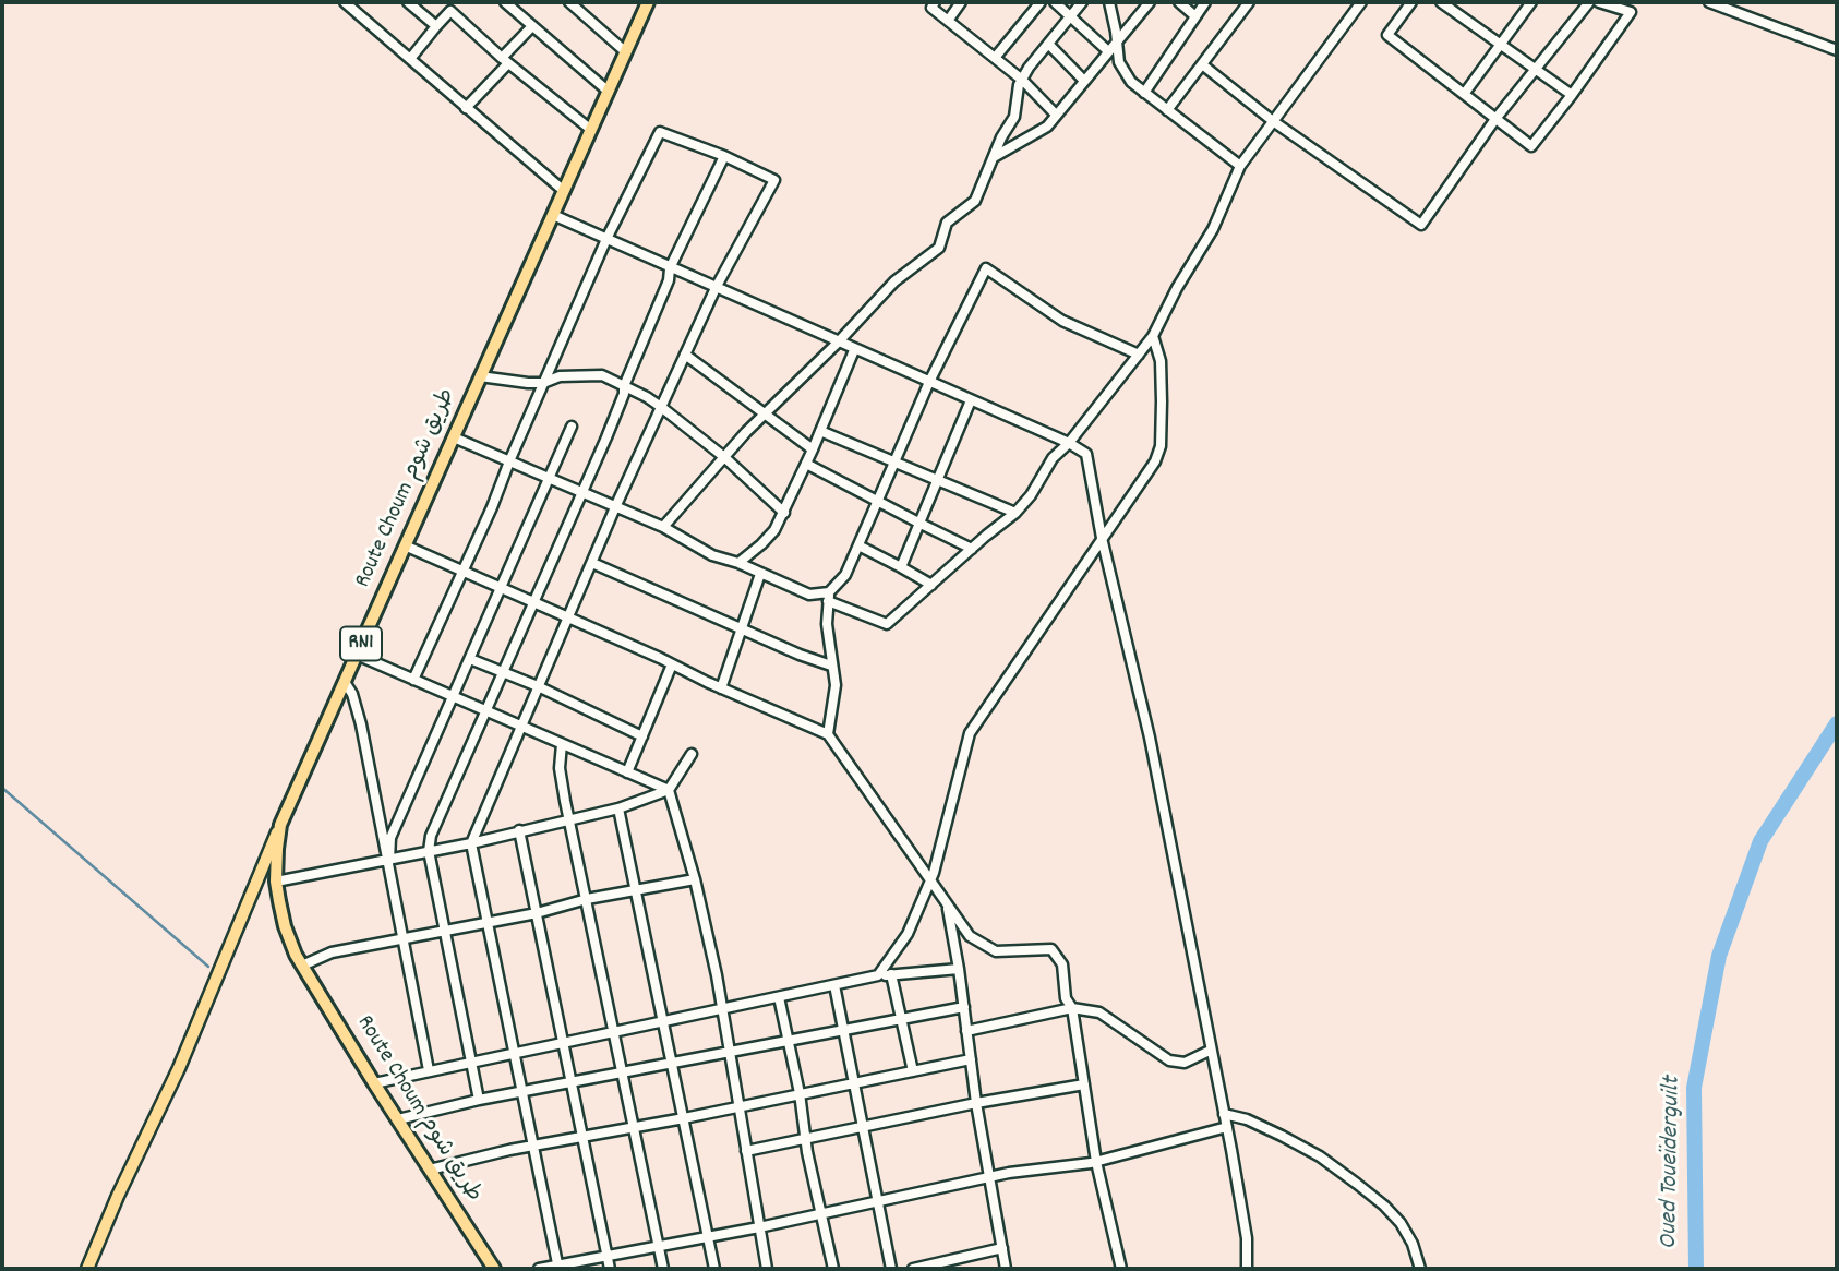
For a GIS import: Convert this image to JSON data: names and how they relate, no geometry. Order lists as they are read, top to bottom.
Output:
{
  "streets": {
    "highway": ["Route Choum طريق شوم", "RN1"]
  },
  "water": ["Oued Toueïderguilt"]
}
